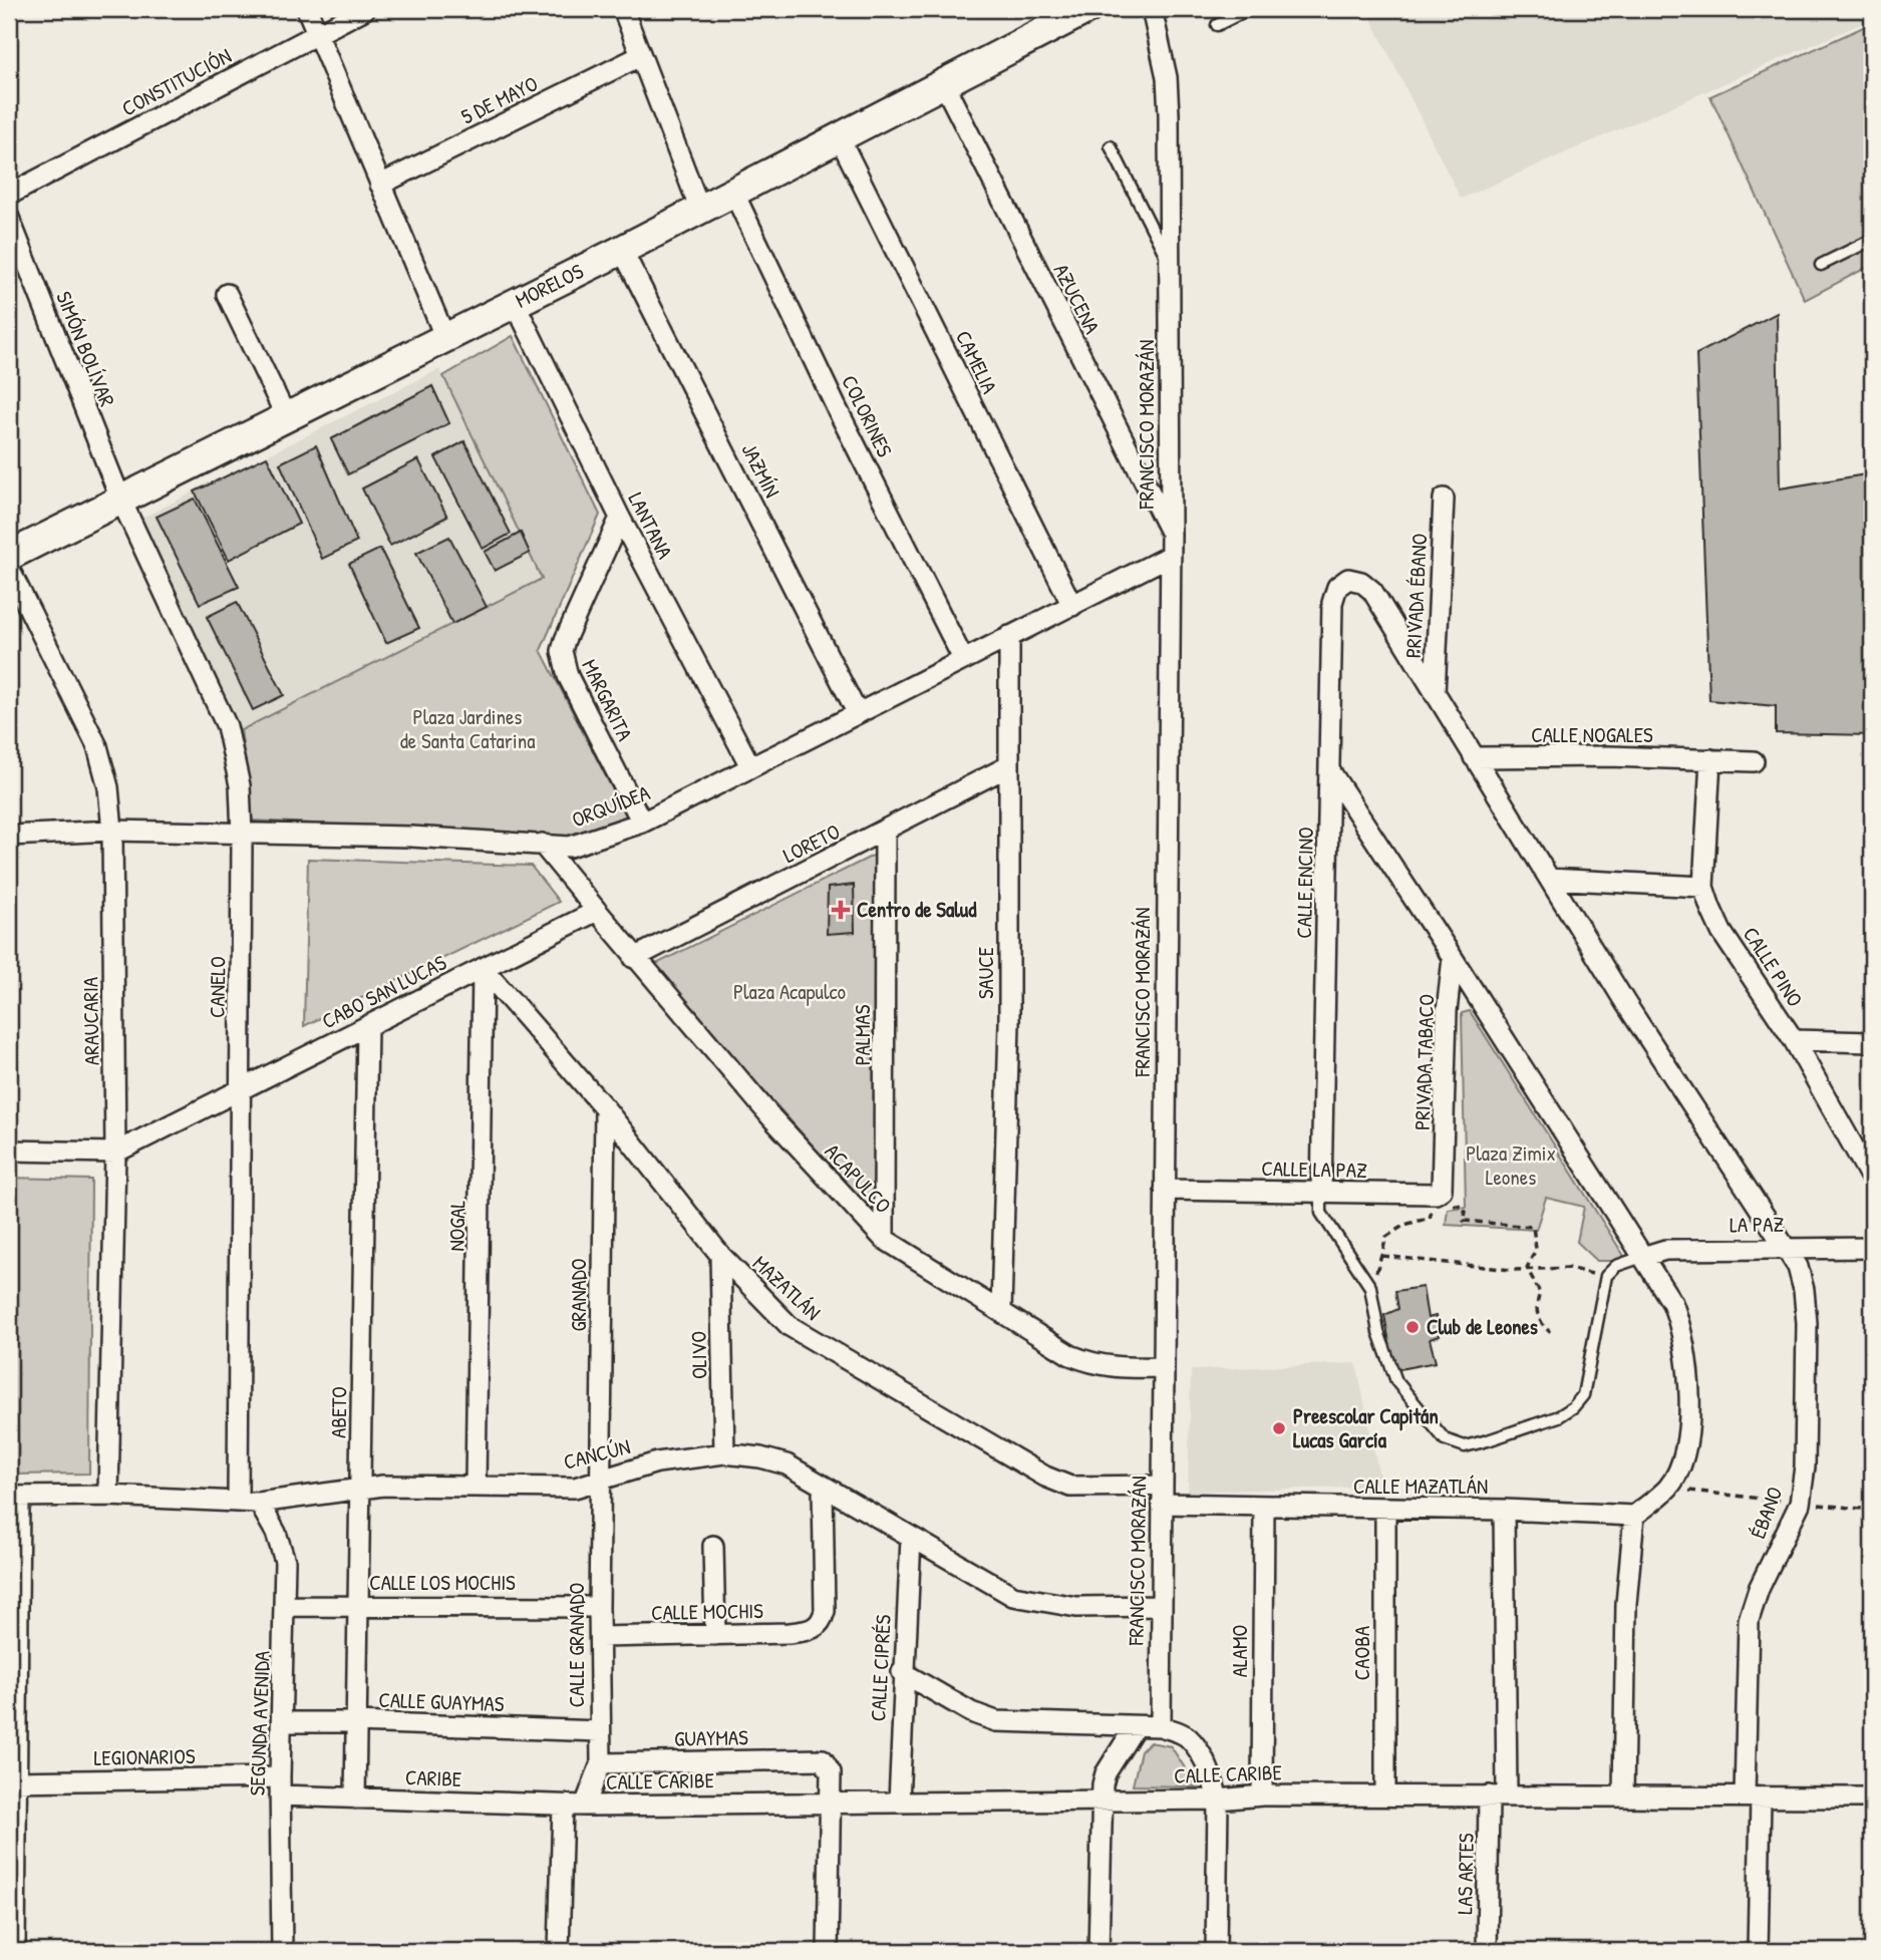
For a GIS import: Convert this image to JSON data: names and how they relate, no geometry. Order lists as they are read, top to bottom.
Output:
{
  "streets": {
    "street": [
      "CONSTITUCIÓN",
      "5 DE MAYO",
      "MORELOS",
      "AZUCENA",
      "SIMÓN BOLÍVAR",
      "CAMELIA",
      "COLORINES",
      "FRANCISCO MORAZÁN",
      "JAZMÍN",
      "LANTANA",
      "PRIVADA ÉBANO",
      "MARGARITA",
      "CALLE NOGALES",
      "ORQUÍDEA",
      "LORETO",
      "CALLE ENCINO",
      "CALLE PINO",
      "SAUCE",
      "CANELO",
      "CABO SAN LUCAS",
      "ARAUCARIA",
      "PALMAS",
      "PRIVADA TABACO",
      "CALLE LA PAZ",
      "ACAPULCO",
      "LA PAZ",
      "NOGAL",
      "MAZATLÁN",
      "GRANADO",
      "OLIVO",
      "ABETO",
      "CANCÚN",
      "CALLE MAZATLÁN",
      "ÉBANO",
      "CALLE LOS MOCHIS",
      "CALLE MOCHIS",
      "CALLE GRANADO",
      "ALAMO",
      "CAOBA",
      "CALLE CIPRÉS",
      "CALLE GUAYMAS",
      "SEGUNDA AVENIDA",
      "GUAYMAS",
      "LEGIONARIOS",
      "CALLE CARIBE",
      "CARIBE",
      "LAS ARTES"
    ]
  },
  "crossings": [
    ["MORELOS", "AZUCENA"],
    ["MORELOS", "SIMÓN BOLÍVAR"],
    ["MORELOS", "CAMELIA"],
    ["MORELOS", "COLORINES"],
    ["MORELOS", "JAZMÍN"],
    ["MORELOS", "LANTANA"],
    ["MORELOS", "CANELO"],
    ["AZUCENA", "FRANCISCO MORAZÁN"],
    ["SIMÓN BOLÍVAR", "CANELO"],
    ["CAMELIA", "ORQUÍDEA"],
    ["COLORINES", "ORQUÍDEA"],
    ["FRANCISCO MORAZÁN", "ORQUÍDEA"],
    ["FRANCISCO MORAZÁN", "CALLE LA PAZ"],
    ["FRANCISCO MORAZÁN", "ACAPULCO"],
    ["FRANCISCO MORAZÁN", "MAZATLÁN"],
    ["FRANCISCO MORAZÁN", "CANCÚN"],
    ["FRANCISCO MORAZÁN", "CALLE MAZATLÁN"],
    ["JAZMÍN", "ORQUÍDEA"],
    ["LANTANA", "MARGARITA"],
    ["LANTANA", "ORQUÍDEA"],
    ["PRIVADA ÉBANO", "ÉBANO"],
    ["MARGARITA", "ORQUÍDEA"],
    ["CALLE NOGALES", "CALLE PINO"],
    ["CALLE NOGALES", "ÉBANO"],
    ["ORQUÍDEA", "SAUCE"],
    ["ORQUÍDEA", "CANELO"],
    ["ORQUÍDEA", "ARAUCARIA"],
    ["LORETO", "SAUCE"],
    ["LORETO", "PALMAS"],
    ["LORETO", "ACAPULCO"],
    ["CALLE ENCINO", "CALLE LA PAZ"],
    ["CALLE ENCINO", "ÉBANO"],
    ["SAUCE", "ACAPULCO"],
    ["CANELO", "CABO SAN LUCAS"],
    ["CANELO", "CANCÚN"],
    ["CABO SAN LUCAS", "ARAUCARIA"],
    ["CABO SAN LUCAS", "ACAPULCO"],
    ["CABO SAN LUCAS", "NOGAL"],
    ["CABO SAN LUCAS", "MAZATLÁN"],
    ["CABO SAN LUCAS", "ABETO"],
    ["ARAUCARIA", "CANCÚN"],
    ["PALMAS", "ACAPULCO"],
    ["PRIVADA TABACO", "CALLE LA PAZ"],
    ["LA PAZ", "ÉBANO"],
    ["NOGAL", "MAZATLÁN"],
    ["NOGAL", "CANCÚN"],
    ["MAZATLÁN", "GRANADO"],
    ["MAZATLÁN", "OLIVO"],
    ["MAZATLÁN", "CALLE MAZATLÁN"],
    ["GRANADO", "CANCÚN"],
    ["GRANADO", "CALLE GRANADO"],
    ["OLIVO", "CANCÚN"],
    ["ABETO", "CANCÚN"],
    ["ABETO", "CALLE LOS MOCHIS"],
    ["ABETO", "CALLE GUAYMAS"],
    ["ABETO", "CARIBE"],
    ["CANCÚN", "CALLE MOCHIS"],
    ["CANCÚN", "CALLE GRANADO"],
    ["CANCÚN", "CALLE CIPRÉS"],
    ["CANCÚN", "SEGUNDA AVENIDA"],
    ["CALLE MAZATLÁN", "ALAMO"],
    ["CALLE MAZATLÁN", "CAOBA"],
    ["CALLE MAZATLÁN", "LAS ARTES"],
    ["ÉBANO", "CALLE CARIBE"],
    ["CALLE LOS MOCHIS", "CALLE GRANADO"],
    ["CALLE LOS MOCHIS", "SEGUNDA AVENIDA"],
    ["CALLE MOCHIS", "CALLE GRANADO"],
    ["CALLE GRANADO", "CALLE GUAYMAS"],
    ["CALLE GRANADO", "GUAYMAS"],
    ["CALLE GRANADO", "CALLE CARIBE"],
    ["CALLE GRANADO", "CARIBE"],
    ["ALAMO", "CALLE CARIBE"],
    ["CAOBA", "CALLE CARIBE"],
    ["CALLE CIPRÉS", "CALLE CARIBE"],
    ["CALLE GUAYMAS", "SEGUNDA AVENIDA"],
    ["SEGUNDA AVENIDA", "LEGIONARIOS"],
    ["SEGUNDA AVENIDA", "CARIBE"],
    ["GUAYMAS", "CALLE CARIBE"],
    ["LEGIONARIOS", "CARIBE"],
    ["CALLE CARIBE", "CARIBE"],
    ["CALLE CARIBE", "LAS ARTES"]
  ],
  "parks": ["Plaza Jardines de Santa Catarina", "Plaza Acapulco", "Plaza Zimix Leones"],
  "places": {
    "health": ["Centro de Salud"],
    "other": ["Club de Leones", "Preescolar Capitán Lucas García"]
  }
}
